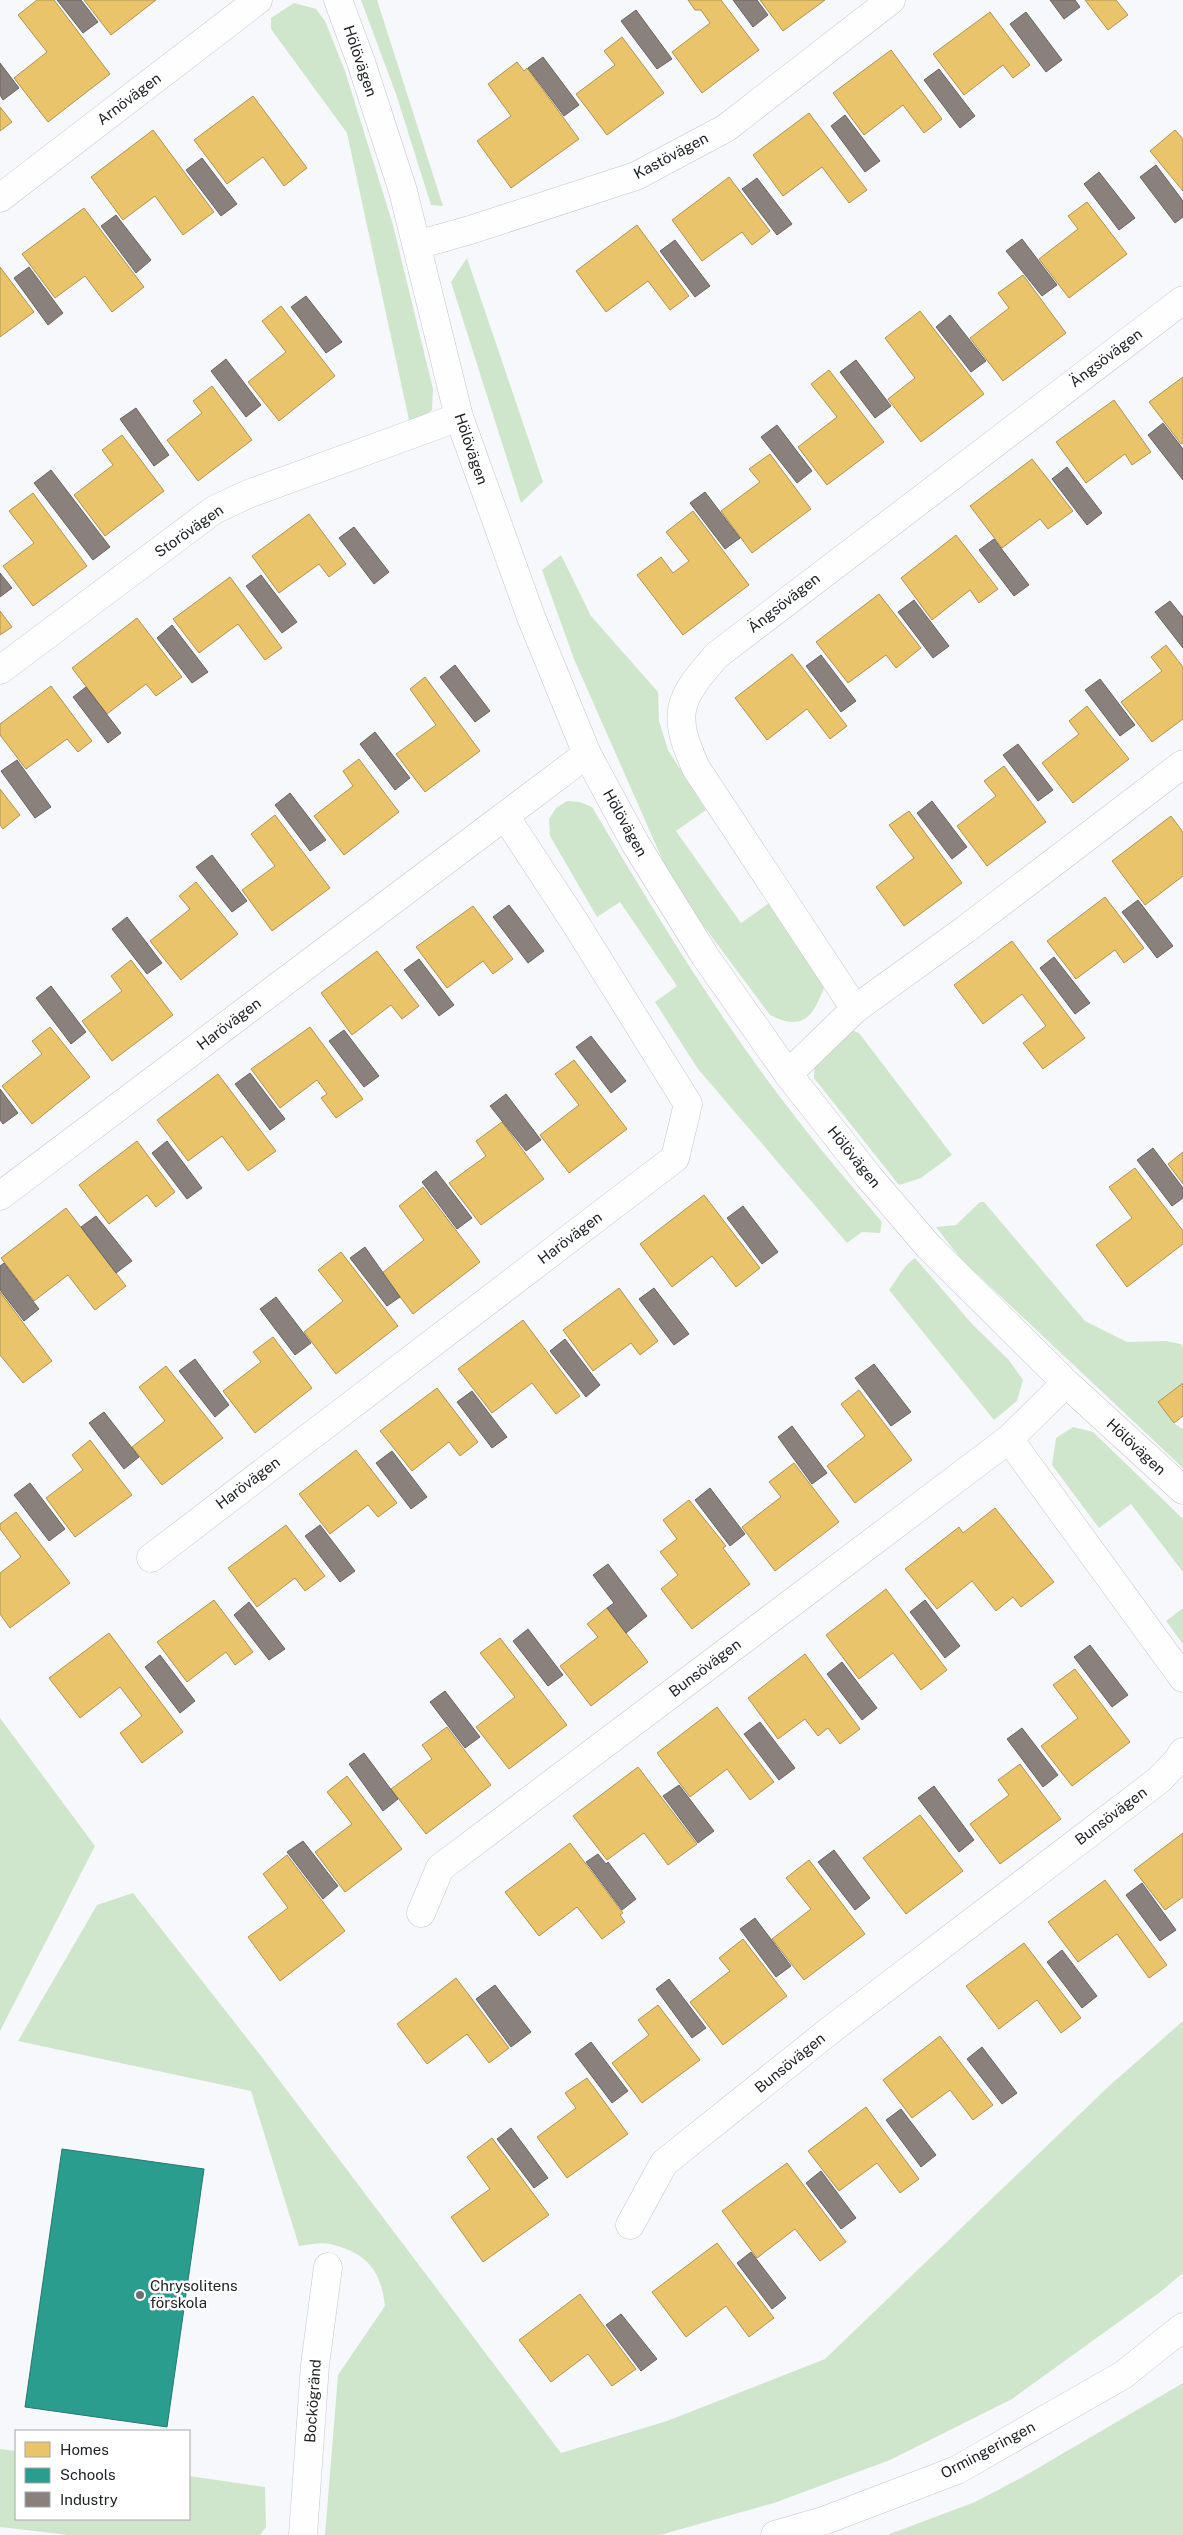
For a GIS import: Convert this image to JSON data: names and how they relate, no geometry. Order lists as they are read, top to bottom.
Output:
{
  "streets": {
    "street": [
      "Hölövägen",
      "Arnövägen",
      "Kastövägen",
      "Ängsövägen",
      "Storövägen",
      "Harövägen",
      "Bunsövägen",
      "Bockögränd",
      "Ormingeringen"
    ]
  },
  "crossings": [
    ["Hölövägen", "Kastövägen"],
    ["Hölövägen", "Storövägen"],
    ["Hölövägen", "Harövägen"],
    ["Hölövägen", "Bunsövägen"]
  ],
  "places": ["Chrysolitens förskola"],
  "legend": ["Homes", "Schools", "Industry"]
}
